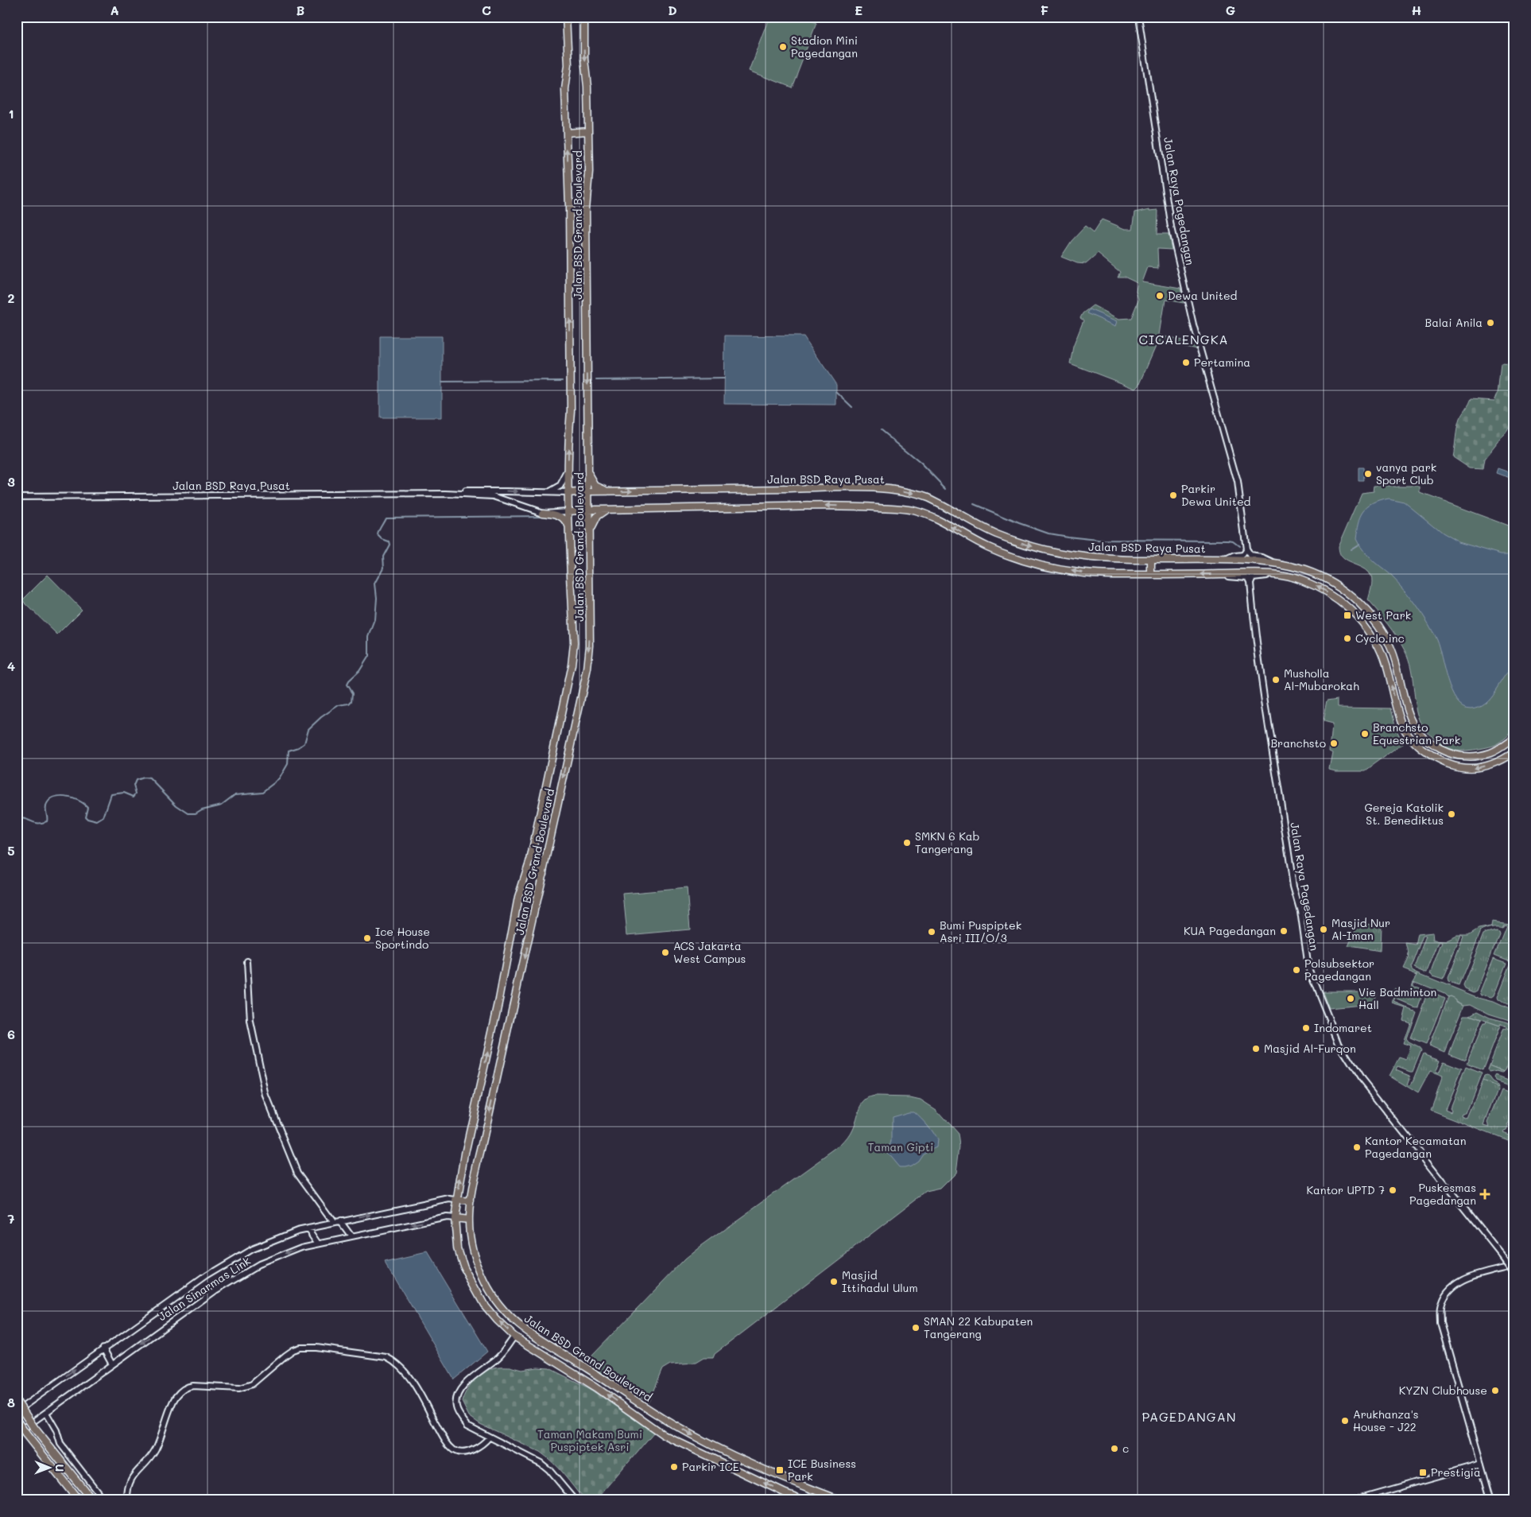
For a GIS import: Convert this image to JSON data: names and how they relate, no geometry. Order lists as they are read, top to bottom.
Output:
{
  "streets": {
    "main road": ["Jalan BSD Grand Boulevard", "Jalan BSD Raya Pusat"],
    "street": ["Jalan Raya Pagedangan", "Jalan Sinarmas Link"]
  },
  "crossings": [
    ["Jalan BSD Grand Boulevard", "Jalan BSD Raya Pusat"],
    ["Jalan BSD Grand Boulevard", "Jalan Sinarmas Link"]
  ],
  "districts": ["CICALENGKA", "PAGEDANGAN"],
  "parks": ["Taman Gipti", "Taman Makam Bumi Puspiptek Asri"],
  "places": {
    "other": [
      "Stadion Mini Pagedangan",
      "Dewa United",
      "Balai Anila",
      "Pertamina",
      "vanya park Sport Club",
      "Parkir Dewa United",
      "Cyclo.inc",
      "Musholla Al-Mubarokah",
      "Branchsto Equestrian Park",
      "Branchsto",
      "Gereja Katolik St. Benediktus",
      "SMKN 6 Kab Tangerang",
      "Masjid Nur Al-Iman",
      "KUA Pagedangan",
      "Bumi Puspiptek Asri III/O/3",
      "Ice House Sportindo",
      "ACS Jakarta West Campus",
      "Polsubsektor Pagedangan",
      "Vie Badminton Hall",
      "Indomaret",
      "Masjid Al-Furqon",
      "Kantor Kecamatan Pagedangan",
      "Kantor UPTD 7",
      "Masjid Ittihadul Ulum",
      "SMAN 22 Kabupaten Tangerang",
      "KYZN Clubhouse",
      "Arukhanza's House - J22",
      "c",
      "Parkir ICE"
    ],
    "transit": ["West Park", "ICE Business Park", "Prestigia"],
    "health": ["Puskesmas Pagedangan"]
  },
  "north": "right",
  "grid": {
    "columns": [
      "A",
      "B",
      "C",
      "D",
      "E",
      "F",
      "G",
      "H"
    ],
    "rows": [
      "1",
      "2",
      "3",
      "4",
      "5",
      "6",
      "7",
      "8"
    ]
  }
}
